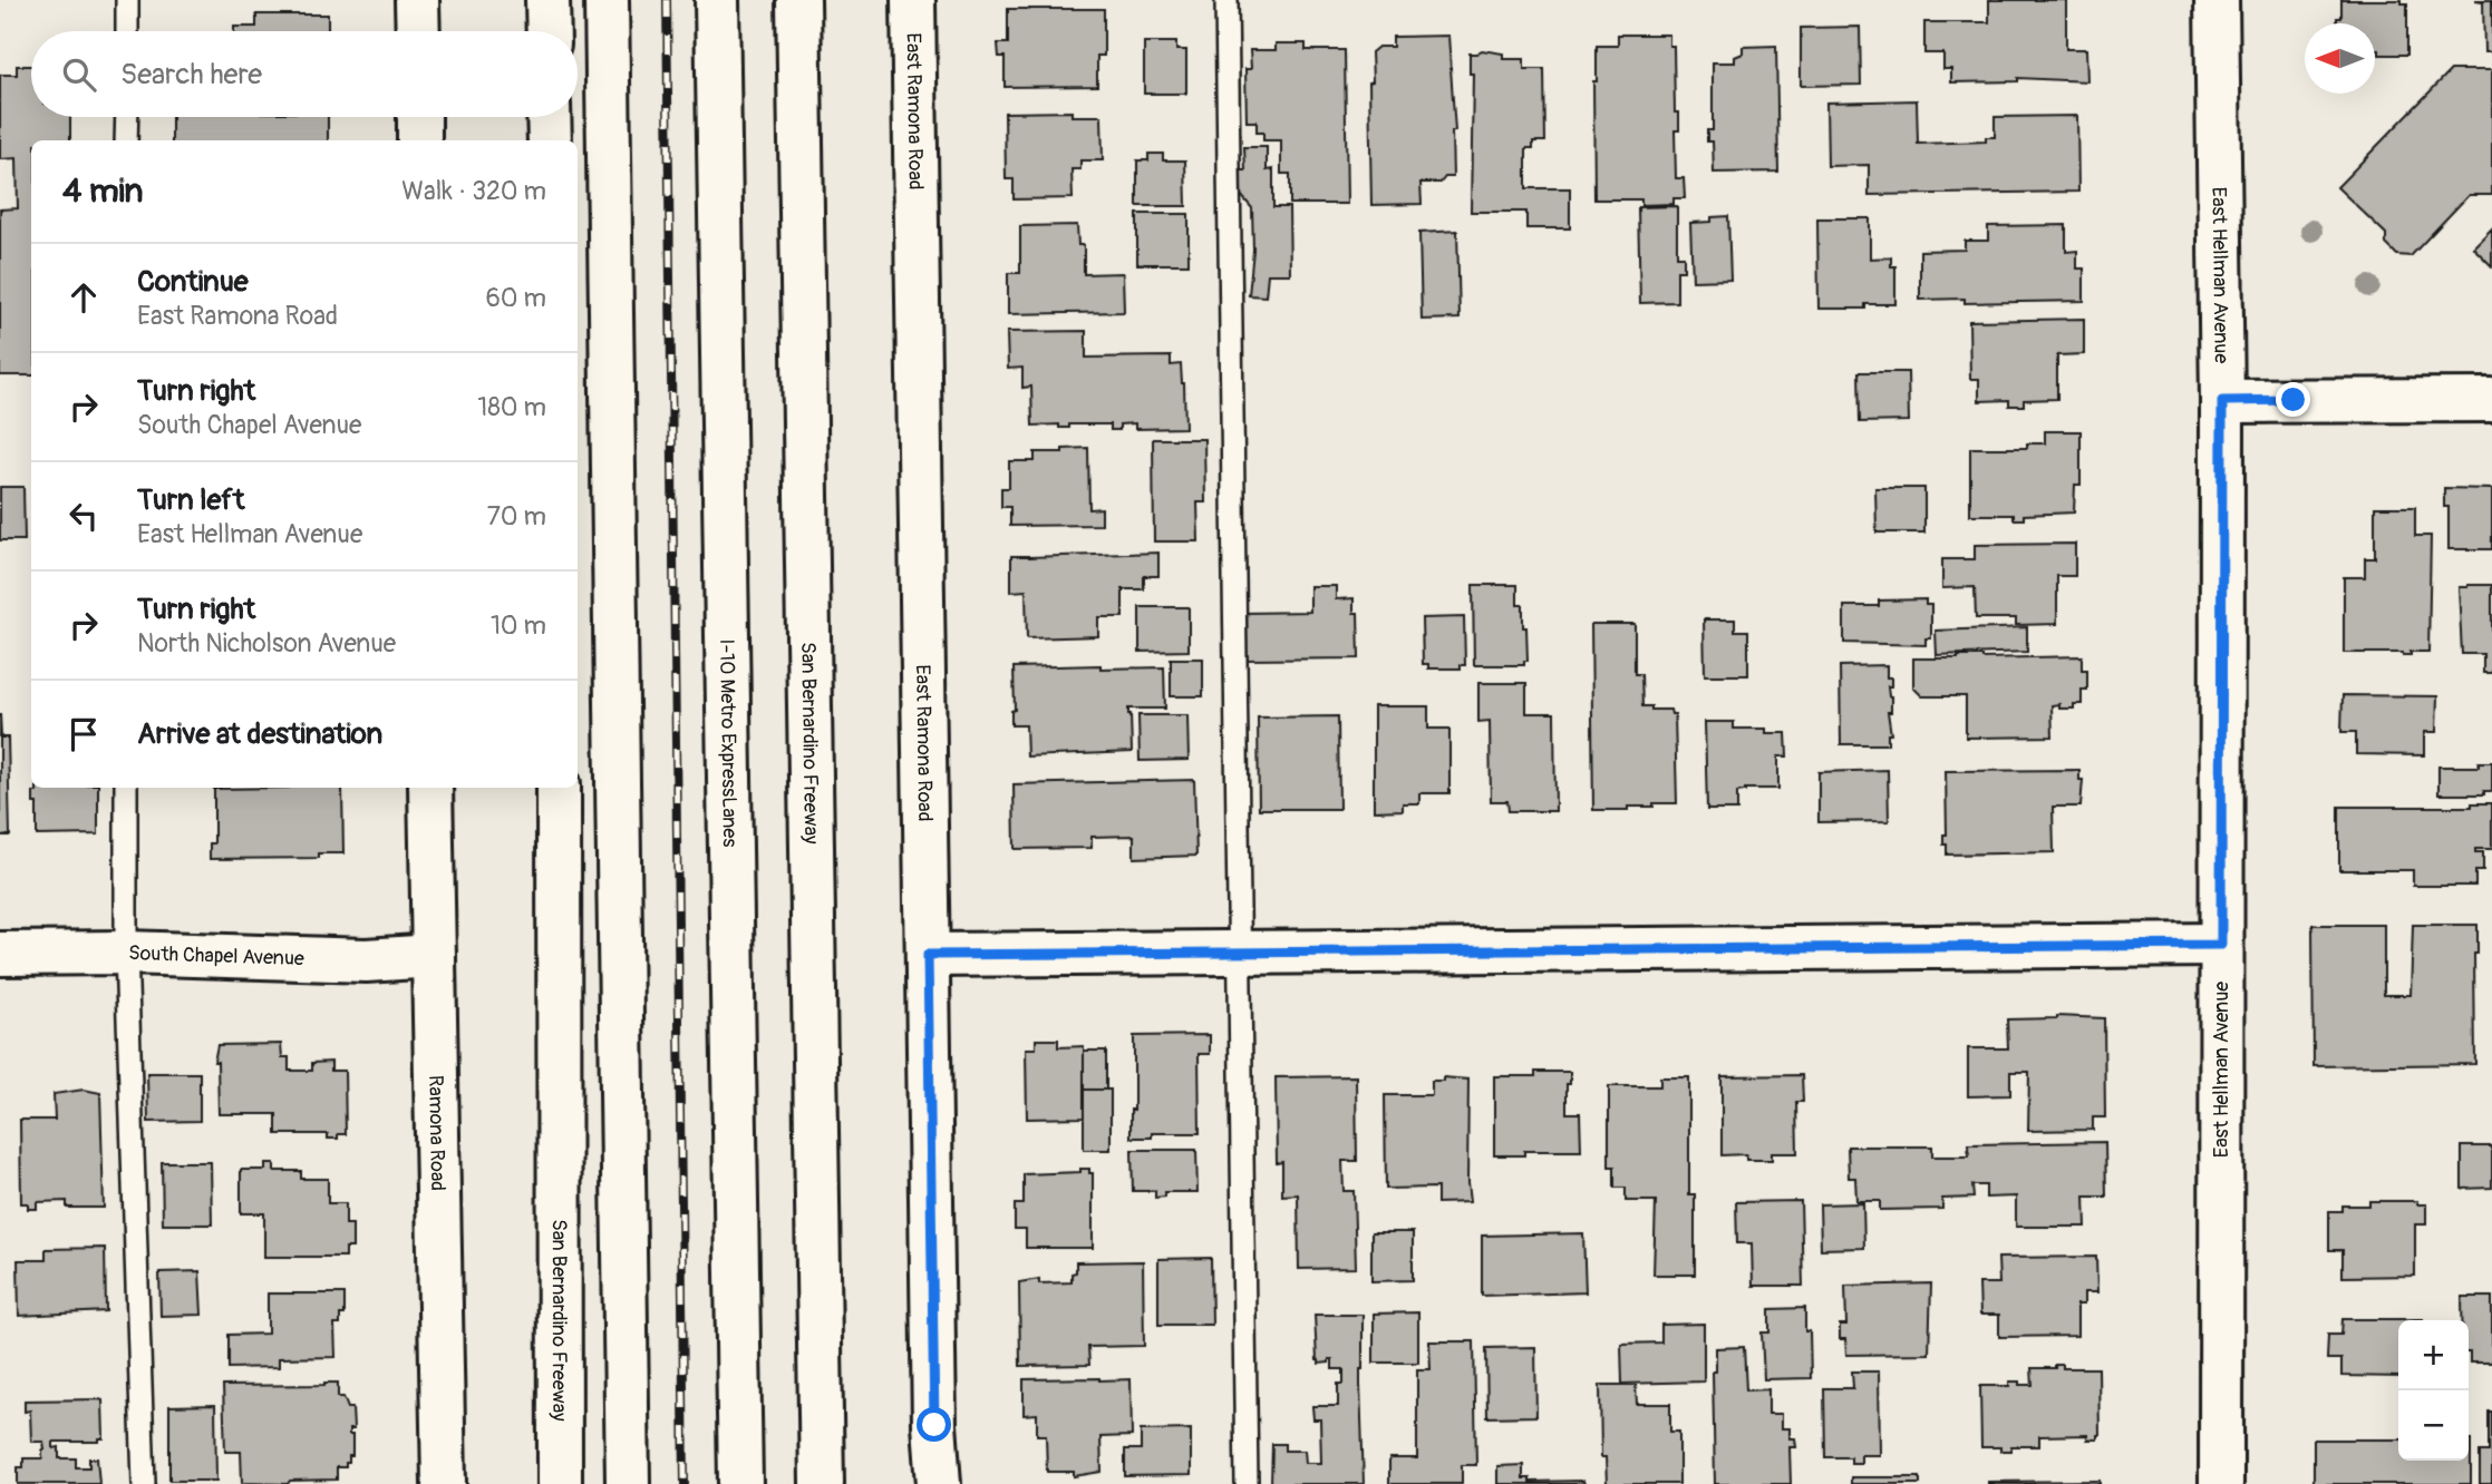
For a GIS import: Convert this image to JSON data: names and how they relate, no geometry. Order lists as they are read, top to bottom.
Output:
{
  "streets": {
    "main road": [
      "East Ramona Road",
      "East Hellman Avenue",
      "I-10 Metro ExpressLanes",
      "San Bernardino Freeway",
      "South Chapel Avenue",
      "Ramona Road"
    ]
  },
  "crossings": [
    ["South Chapel Avenue", "Ramona Road"]
  ],
  "north": "left",
  "page": {
    "search": "Search here",
    "heading": ["4 min", "Walk · 320 m"],
    "list": [
      ["Continue", "East Ramona Road", "60 m"],
      ["Turn right", "South Chapel Avenue", "180 m"],
      ["Turn left", "East Hellman Avenue", "70 m"],
      ["Turn right", "North Nicholson Avenue", "10 m"],
      "Arrive at destination"
    ],
    "map_buttons": ["+", "−"]
  }
}
